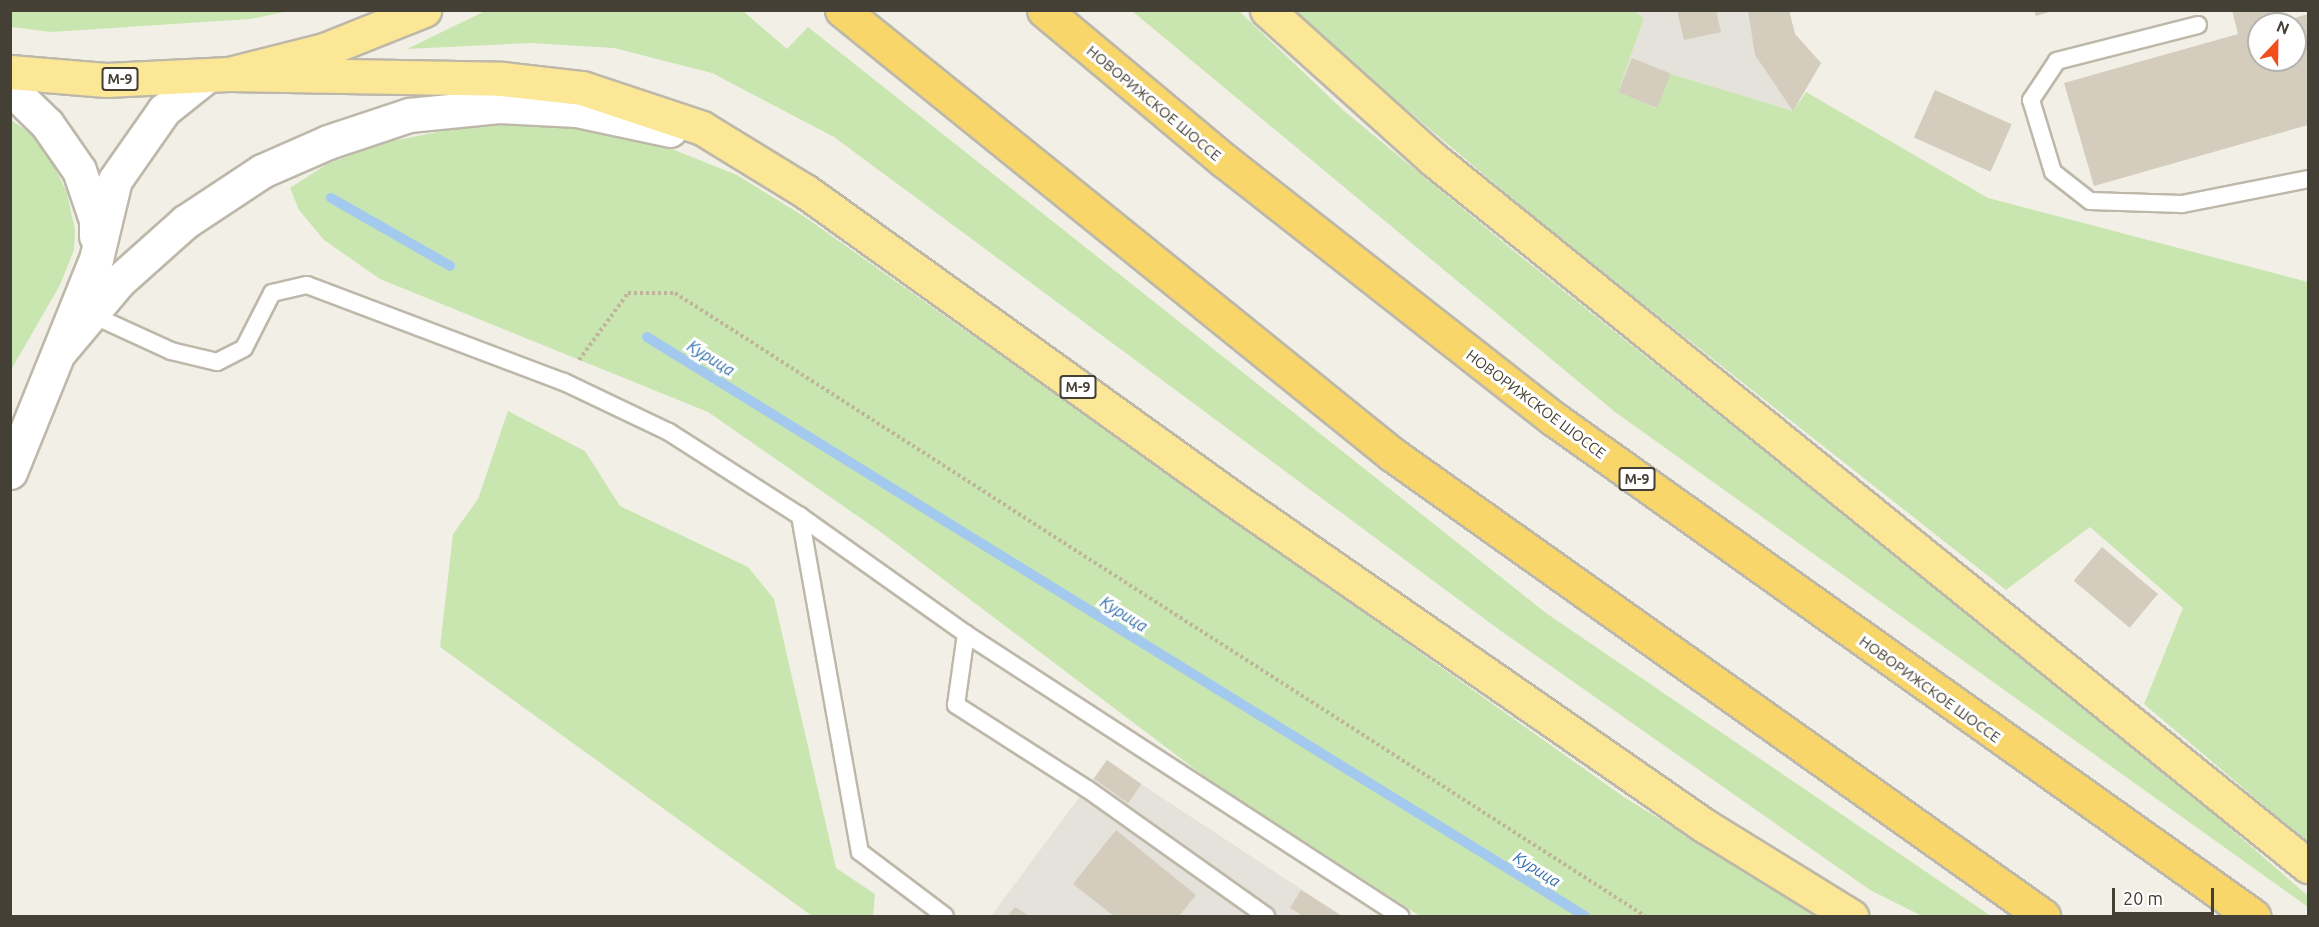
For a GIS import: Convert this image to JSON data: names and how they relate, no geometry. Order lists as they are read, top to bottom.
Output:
{
  "streets": {
    "highway": ["М-9", "НОВОРИЖСКОЕ ШОССЕ"]
  },
  "water": ["Курица"],
  "scale_bar": "20 m",
  "north": "top"
}
